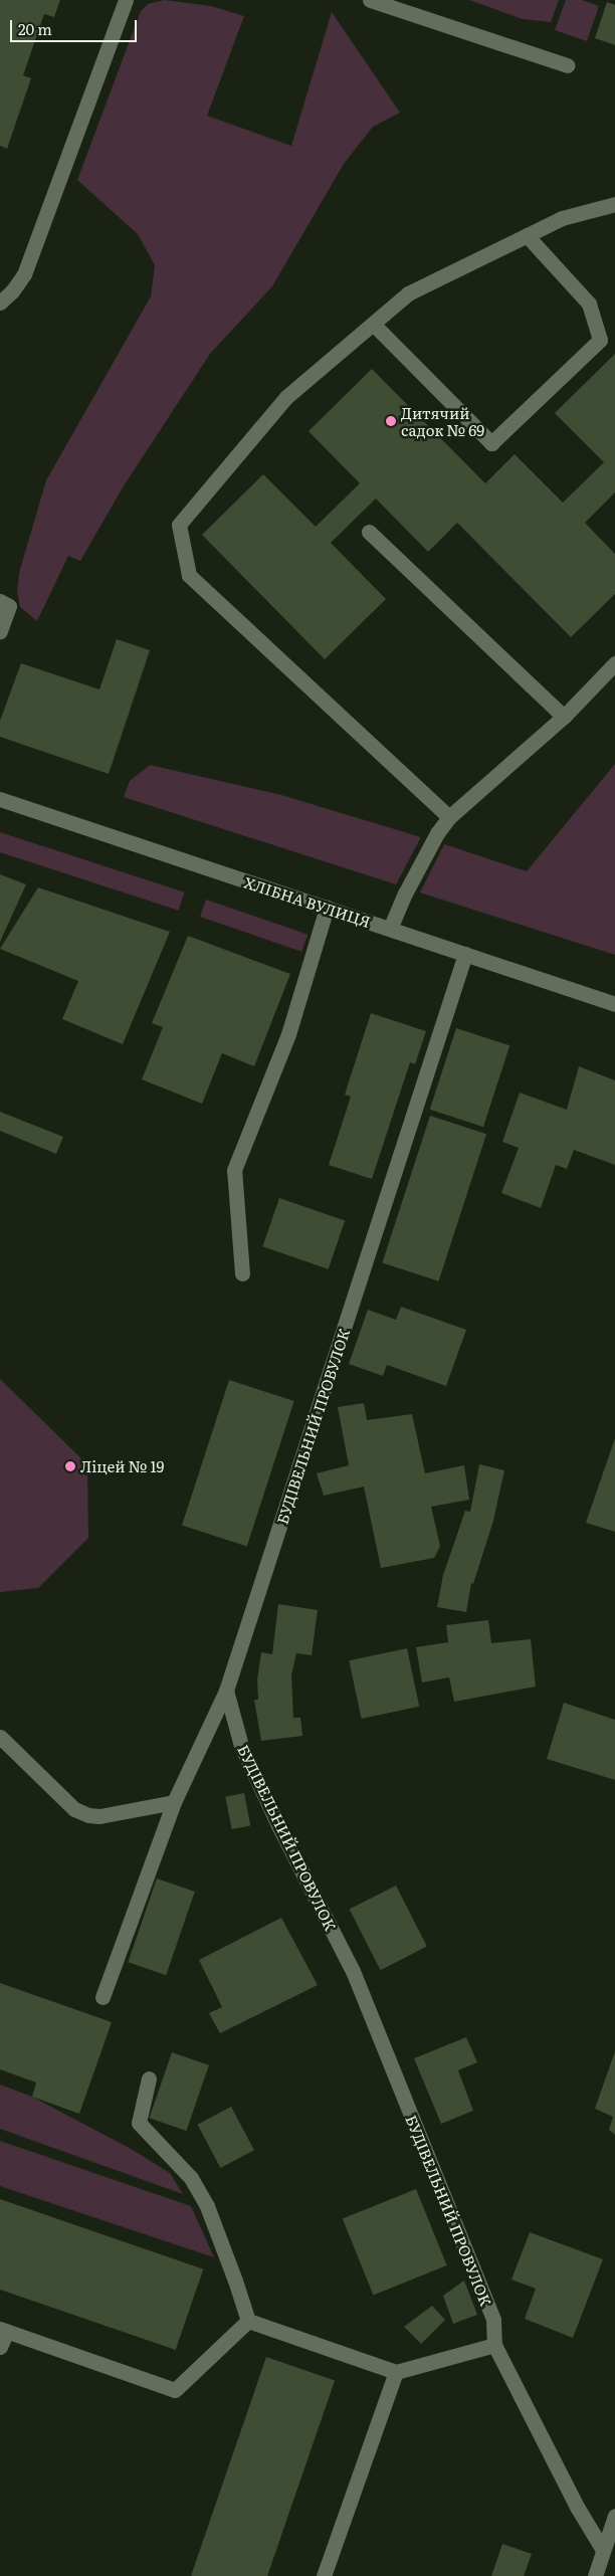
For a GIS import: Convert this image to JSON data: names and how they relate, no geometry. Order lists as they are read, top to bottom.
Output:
{
  "streets": {
    "street": ["ХЛІБНА ВУЛИЦЯ", "БУДІВЕЛЬНИЙ ПРОВУЛОК"]
  },
  "crossings": [
    ["ХЛІБНА ВУЛИЦЯ", "БУДІВЕЛЬНИЙ ПРОВУЛОК"]
  ],
  "places": ["Дитячий садок № 69", "Ліцей № 19"],
  "scale_bar": "20 m"
}
